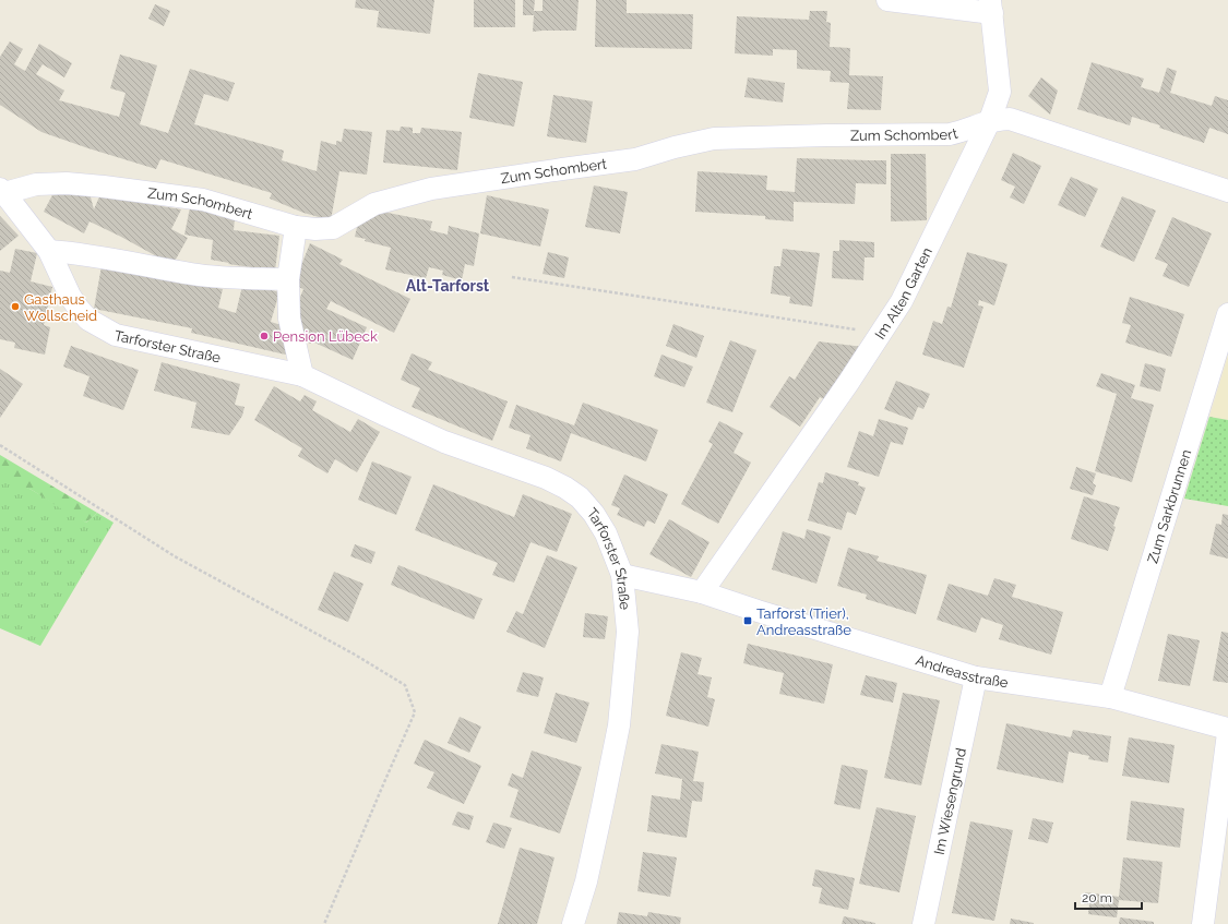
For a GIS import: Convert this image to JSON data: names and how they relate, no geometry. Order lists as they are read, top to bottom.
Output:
{
  "streets": {
    "street": [
      "Zum Schombert",
      "Im Alten Garten",
      "Tarforster Straße",
      "Zum Sarkbrunnen",
      "Andreasstraße",
      "Im Wiesengrund"
    ]
  },
  "crossings": [
    ["Zum Schombert", "Im Alten Garten"],
    ["Zum Schombert", "Tarforster Straße"],
    ["Im Alten Garten", "Andreasstraße"],
    ["Zum Sarkbrunnen", "Andreasstraße"],
    ["Andreasstraße", "Im Wiesengrund"]
  ],
  "districts": ["Alt-Tarforst"],
  "places": {
    "other": ["Gasthaus Wollscheid", "Pension Lübeck"],
    "transit": ["Tarforst (Trier), Andreasstraße"]
  },
  "scale_bar": "20 m"
}
